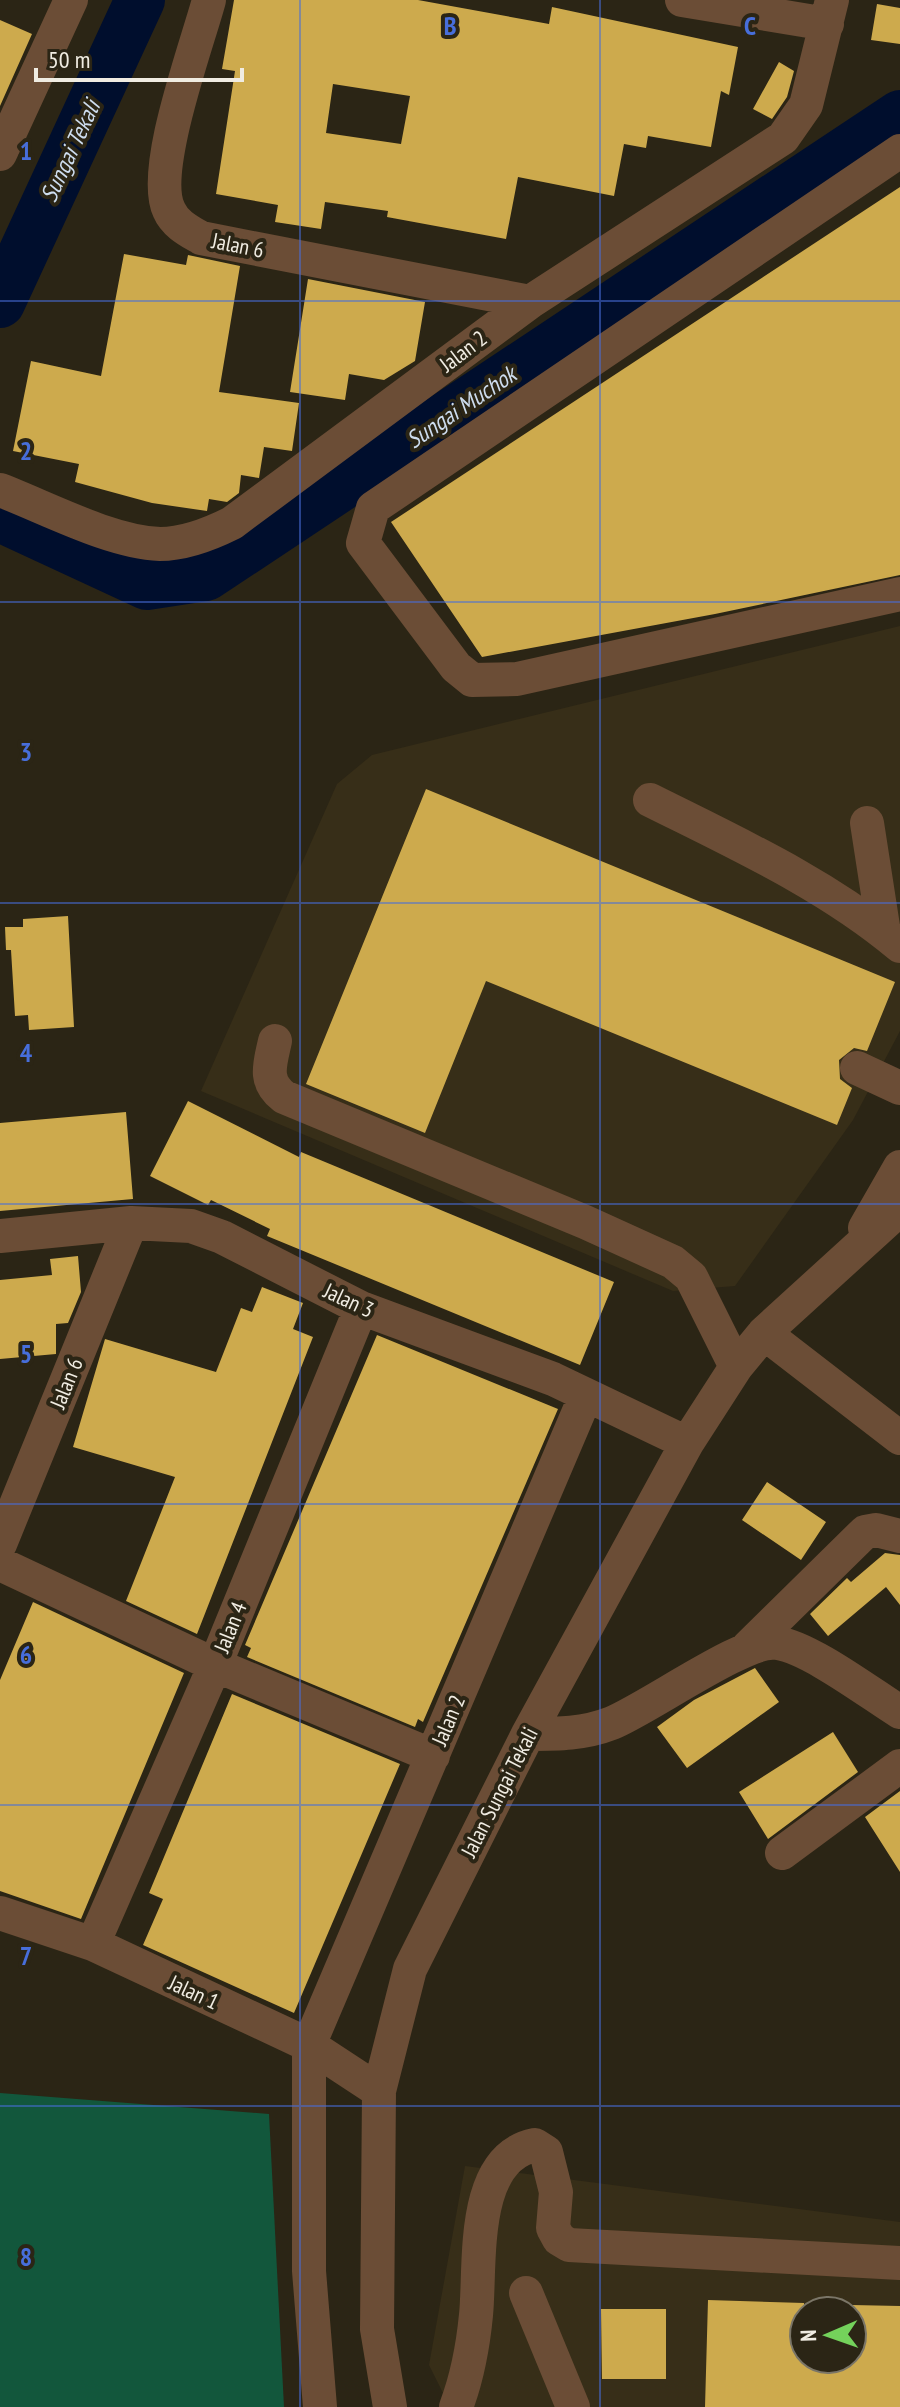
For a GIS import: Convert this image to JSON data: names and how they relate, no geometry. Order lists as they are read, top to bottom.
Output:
{
  "streets": {
    "street": [
      "Jalan 6",
      "Jalan 2",
      "Jalan 3",
      "Jalan 4",
      "Jalan Sungai Tekali",
      "Jalan 1"
    ]
  },
  "crossings": [
    ["Jalan 6", "Jalan 2"],
    ["Jalan 6", "Jalan 3"],
    ["Jalan 2", "Jalan 3"],
    ["Jalan 2", "Jalan 1"],
    ["Jalan 3", "Jalan 4"],
    ["Jalan 3", "Jalan Sungai Tekali"],
    ["Jalan 4", "Jalan 1"],
    ["Jalan Sungai Tekali", "Jalan 1"]
  ],
  "water": ["Sungai Tekali", "Sungai Muchok"],
  "scale_bar": "50 m",
  "north": "left",
  "grid": {
    "columns": ["B", "C"],
    "rows": [
      "1",
      "2",
      "3",
      "4",
      "5",
      "6",
      "7",
      "8"
    ]
  }
}
